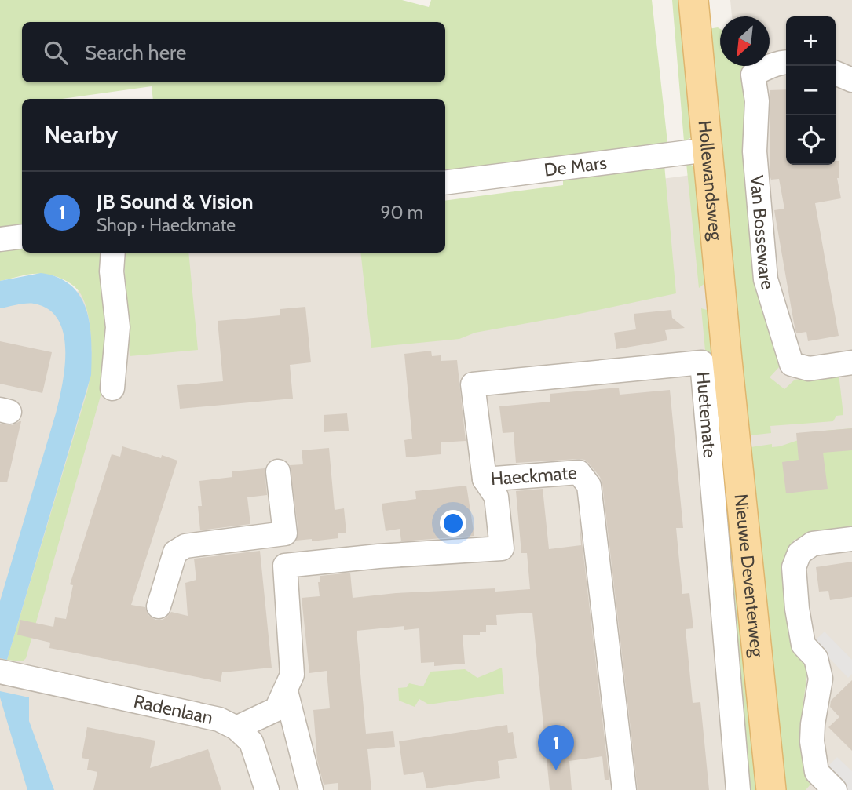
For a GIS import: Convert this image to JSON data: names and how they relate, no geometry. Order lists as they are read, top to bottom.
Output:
{
  "streets": {
    "main road": ["Hollewandsweg", "Nieuwe Deventerweg"],
    "street": [
      "De Mars",
      "Van Bosseware",
      "Huetemate",
      "Haeckmate",
      "Radenlaan"
    ]
  },
  "crossings": [
    ["De Mars", "Hollewandsweg"],
    ["Hollewandsweg", "Nieuwe Deventerweg"],
    ["Huetemate", "Haeckmate"]
  ],
  "north": "bottom left",
  "page": {
    "map_buttons": ["+", "−"],
    "search": "Search here",
    "heading": "Nearby",
    "list": [
      {
        "mark": "1",
        "name": "JB Sound & Vision",
        "note": "Shop · Haeckmate",
        "value": "90 m"
      }
    ],
    "pins": "1"
  }
}
